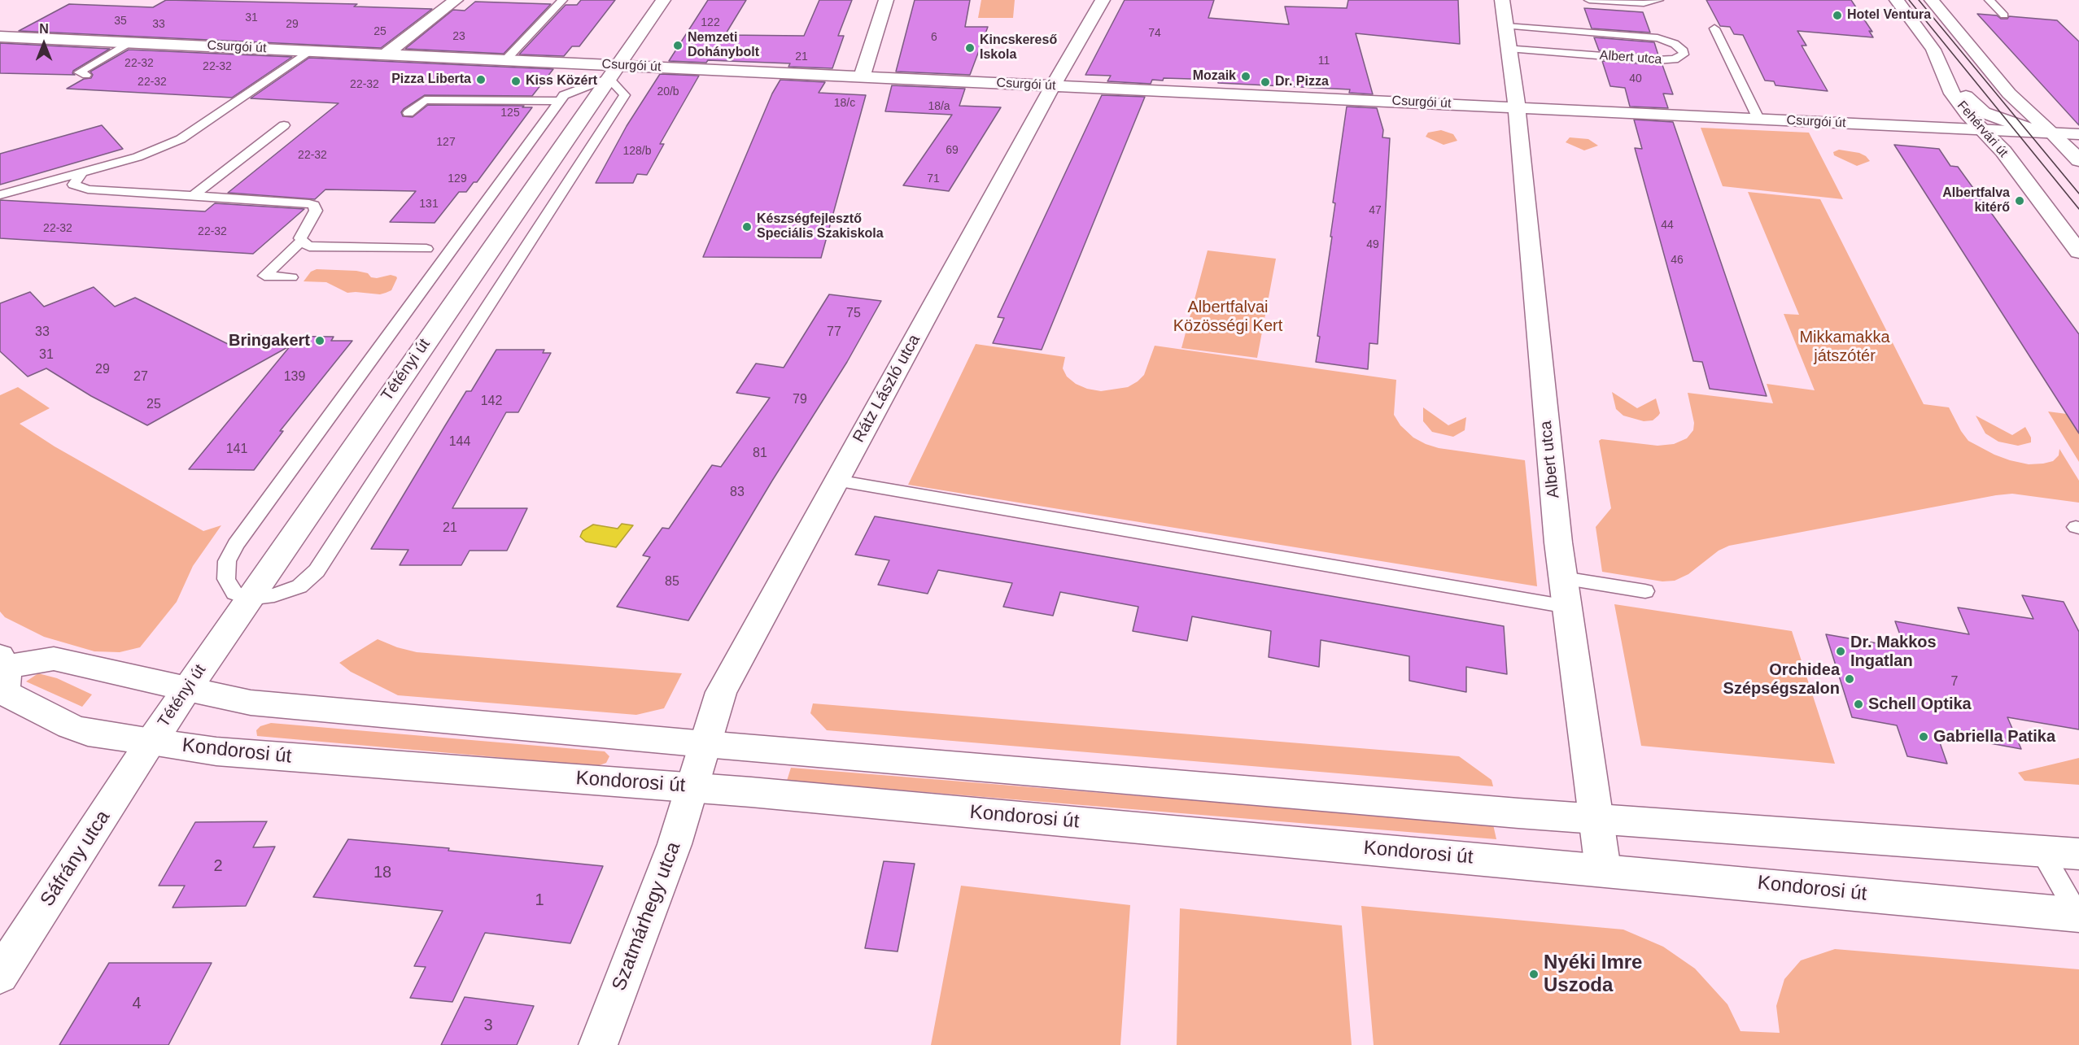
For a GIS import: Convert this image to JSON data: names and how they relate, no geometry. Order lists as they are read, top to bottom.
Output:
{
  "streets": {
    "street": [
      "Csurgói út",
      "Albert utca",
      "Fehérvári út",
      "Tétényi út",
      "Rátz László utca",
      "Kondorosi út",
      "Sáfrány utca",
      "Szatmárhegy utca"
    ]
  },
  "crossings": [
    ["Csurgói út", "Albert utca"],
    ["Csurgói út", "Fehérvári út"],
    ["Csurgói út", "Tétényi út"],
    ["Csurgói út", "Rátz László utca"],
    ["Albert utca", "Kondorosi út"],
    ["Tétényi út", "Kondorosi út"],
    ["Tétényi út", "Sáfrány utca"],
    ["Rátz László utca", "Kondorosi út"],
    ["Rátz László utca", "Szatmárhegy utca"],
    ["Kondorosi út", "Sáfrány utca"],
    ["Kondorosi út", "Szatmárhegy utca"]
  ],
  "parks": ["Albertfalvai Közösségi Kert", "Mikkamakka játszótér"],
  "places": [
    "Hotel Ventura",
    "Nemzeti Dohánybolt",
    "Kincskereső Iskola",
    "Mozaik",
    "Pizza Liberta",
    "Kiss Közért",
    "Dr. Pizza",
    "Albertfalva kitérő",
    "Készségfejlesztő Speciális Szakiskola",
    "Bringakert",
    "Dr. Makkos Ingatlan",
    "Orchidea Szépségszalon",
    "Schell Optika",
    "Gabriella Patika",
    "Nyéki Imre Uszoda"
  ],
  "house_numbers": [
    "31",
    "35",
    "122",
    "33",
    "29",
    "25",
    "74",
    "23",
    "6",
    "21",
    "11",
    "22-32",
    "22-32",
    "40",
    "22-32",
    "22-32",
    "20/b",
    "18/c",
    "18/a",
    "125",
    "127",
    "69",
    "128/b",
    "22-32",
    "129",
    "71",
    "131",
    "47",
    "44",
    "22-32",
    "22-32",
    "49",
    "46",
    "75",
    "33",
    "77",
    "31",
    "29",
    "27",
    "139",
    "79",
    "142",
    "25",
    "144",
    "141",
    "81",
    "83",
    "21",
    "85",
    "7",
    "2",
    "18",
    "1",
    "4",
    "3"
  ],
  "north": "top"
}
